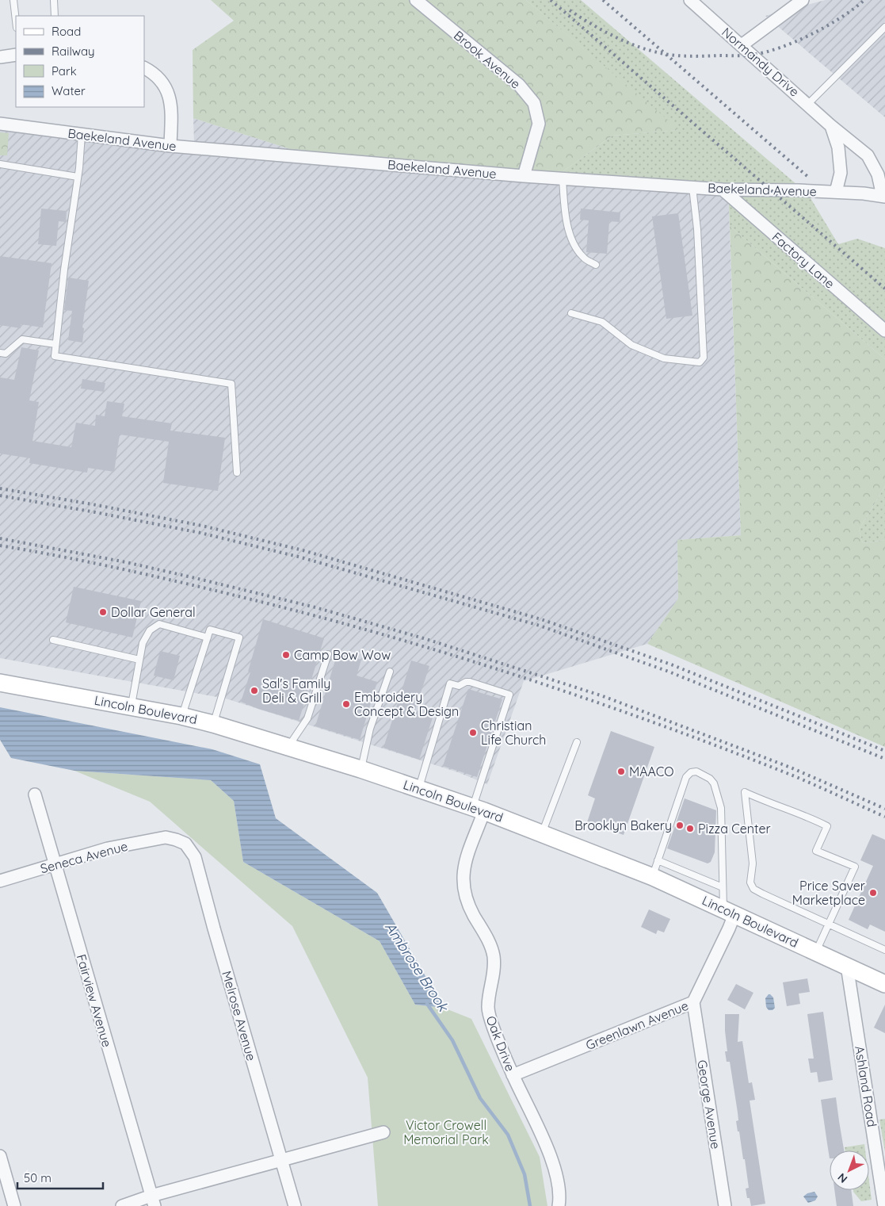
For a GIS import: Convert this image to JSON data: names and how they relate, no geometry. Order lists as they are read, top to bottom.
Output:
{
  "streets": {
    "main road": ["Lincoln Boulevard"],
    "street": [
      "Brook Avenue",
      "Normandy Drive",
      "Baekeland Avenue",
      "Factory Lane",
      "Seneca Avenue",
      "Fairview Avenue",
      "Melrose Avenue",
      "Greenlawn Avenue",
      "Oak Drive",
      "Ashland Road",
      "George Avenue"
    ]
  },
  "crossings": [
    ["Brook Avenue", "Baekeland Avenue"],
    ["Normandy Drive", "Baekeland Avenue"],
    ["Baekeland Avenue", "Factory Lane"],
    ["Lincoln Boulevard", "Greenlawn Avenue"],
    ["Lincoln Boulevard", "Oak Drive"],
    ["Lincoln Boulevard", "Ashland Road"],
    ["Seneca Avenue", "Fairview Avenue"],
    ["Seneca Avenue", "Melrose Avenue"],
    ["Greenlawn Avenue", "Oak Drive"],
    ["Greenlawn Avenue", "George Avenue"]
  ],
  "water": ["Ambrose Brook"],
  "parks": ["Victor Crowell Memorial Park"],
  "places": [
    "Dollar General",
    "Camp Bow Wow",
    "Sal's Family Deli & Grill",
    "Embroidery Concept & Design",
    "Christian Life Church",
    "MAACO",
    "Brooklyn Bakery",
    "Pizza Center",
    "Price Saver Marketplace"
  ],
  "legend": [
    "Road",
    "Railway",
    "Park",
    "Water"
  ],
  "scale_bar": "50 m",
  "north": "bottom left"
}
